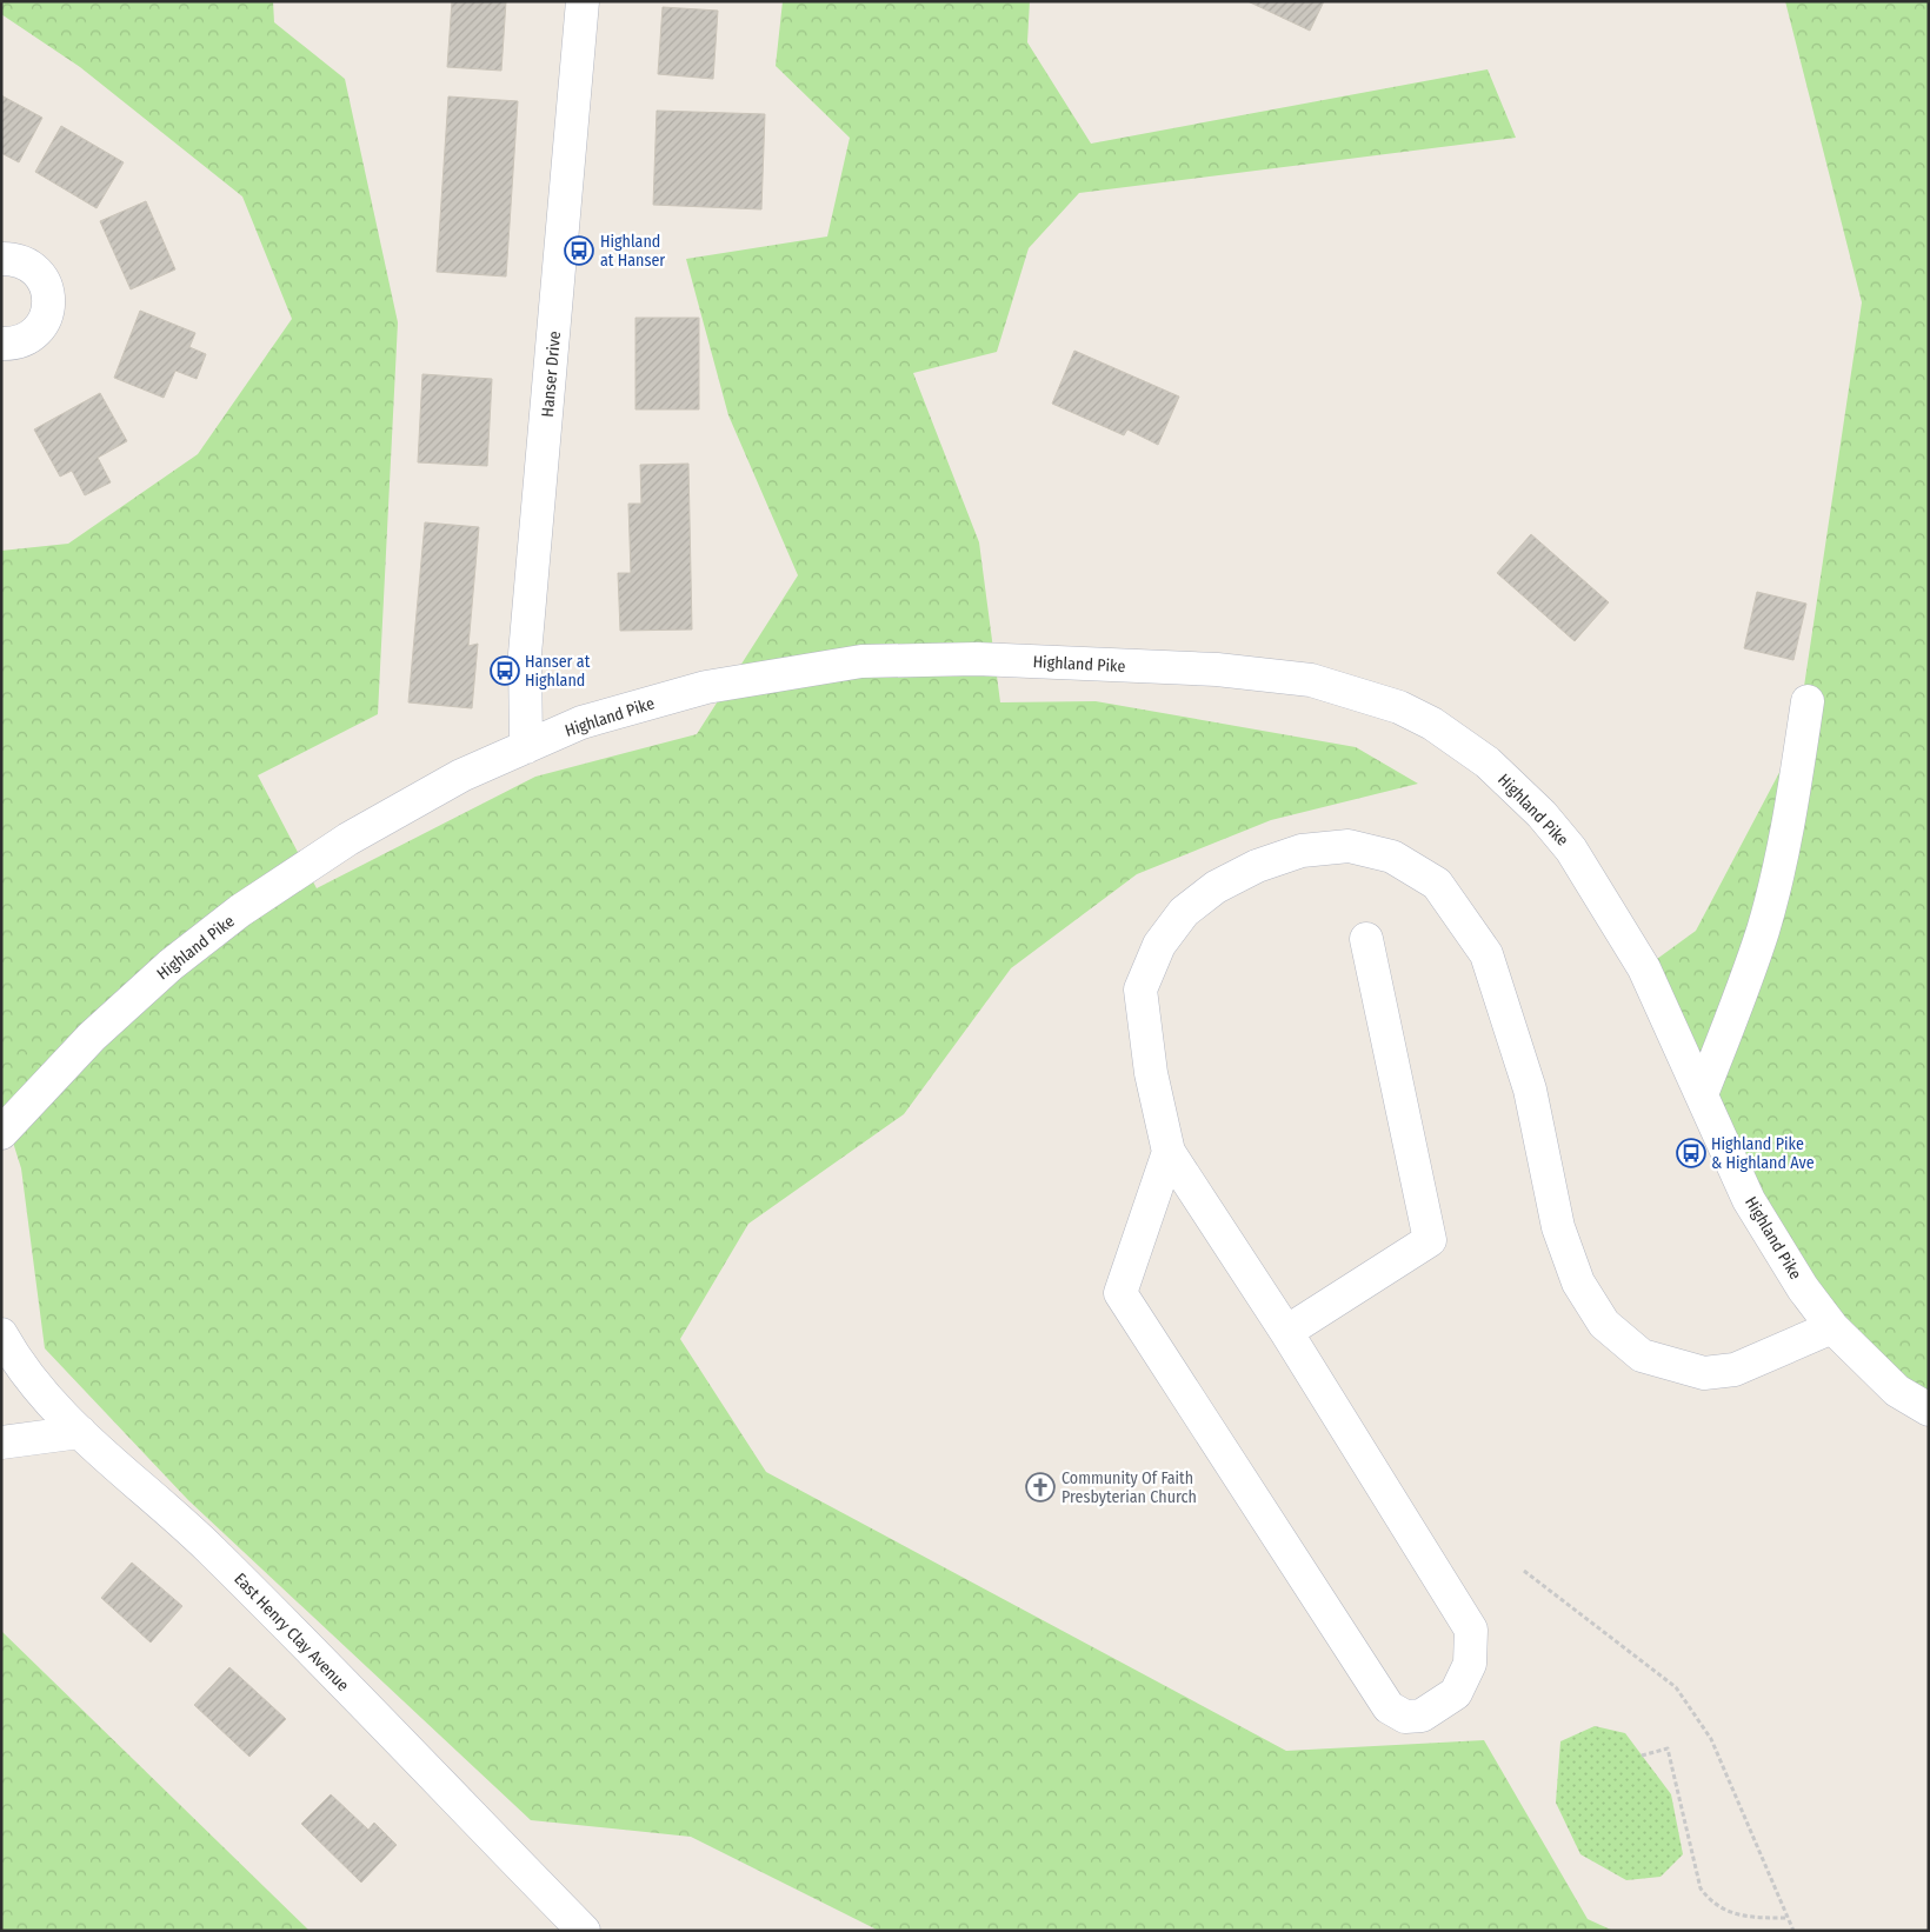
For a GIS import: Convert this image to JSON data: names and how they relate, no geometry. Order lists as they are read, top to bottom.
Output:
{
  "streets": {
    "street": ["Hanser Drive", "Highland Pike", "East Henry Clay Avenue"]
  },
  "crossings": [
    ["Hanser Drive", "Highland Pike"]
  ],
  "places": {
    "bus stop": ["Highland at Hanser", "Hanser at Highland", "Highland Pike & Highland Ave"],
    "church": ["Community Of Faith Presbyterian Church"]
  }
}
